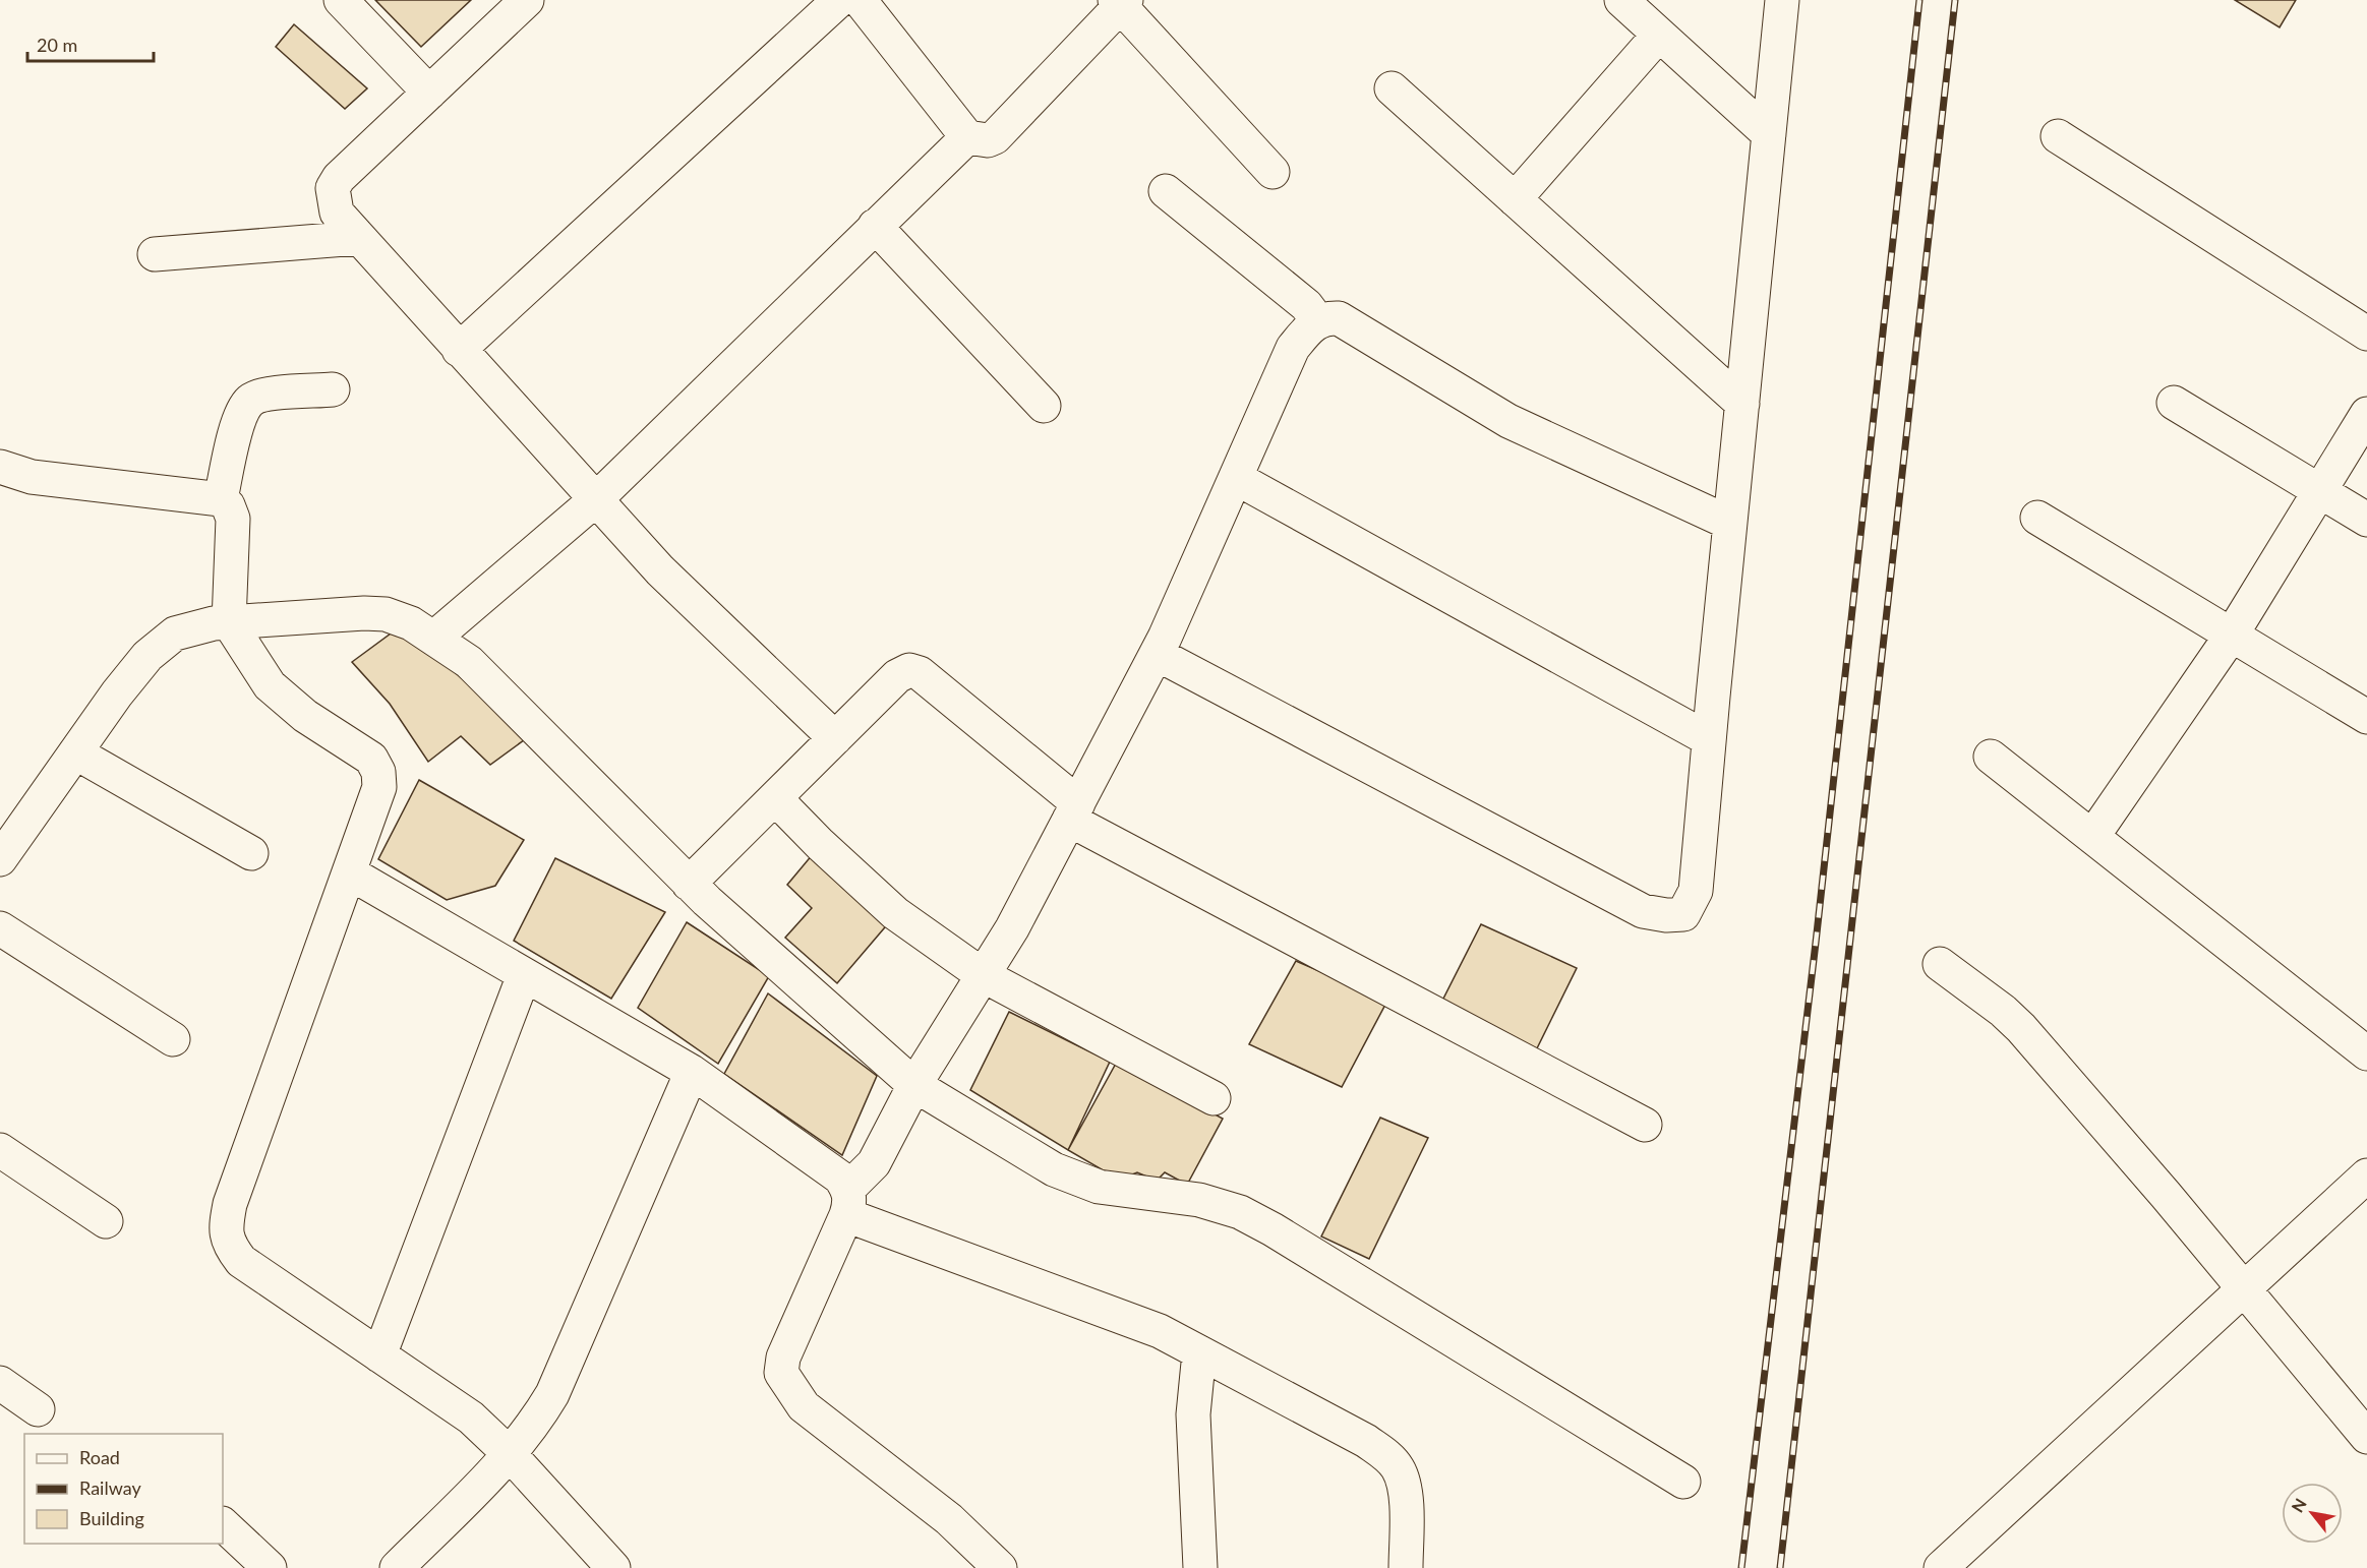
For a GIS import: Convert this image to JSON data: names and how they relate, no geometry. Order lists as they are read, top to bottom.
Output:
{
  "legend": ["Road", "Railway", "Building"],
  "scale_bar": "20 m",
  "north": "top left"
}
